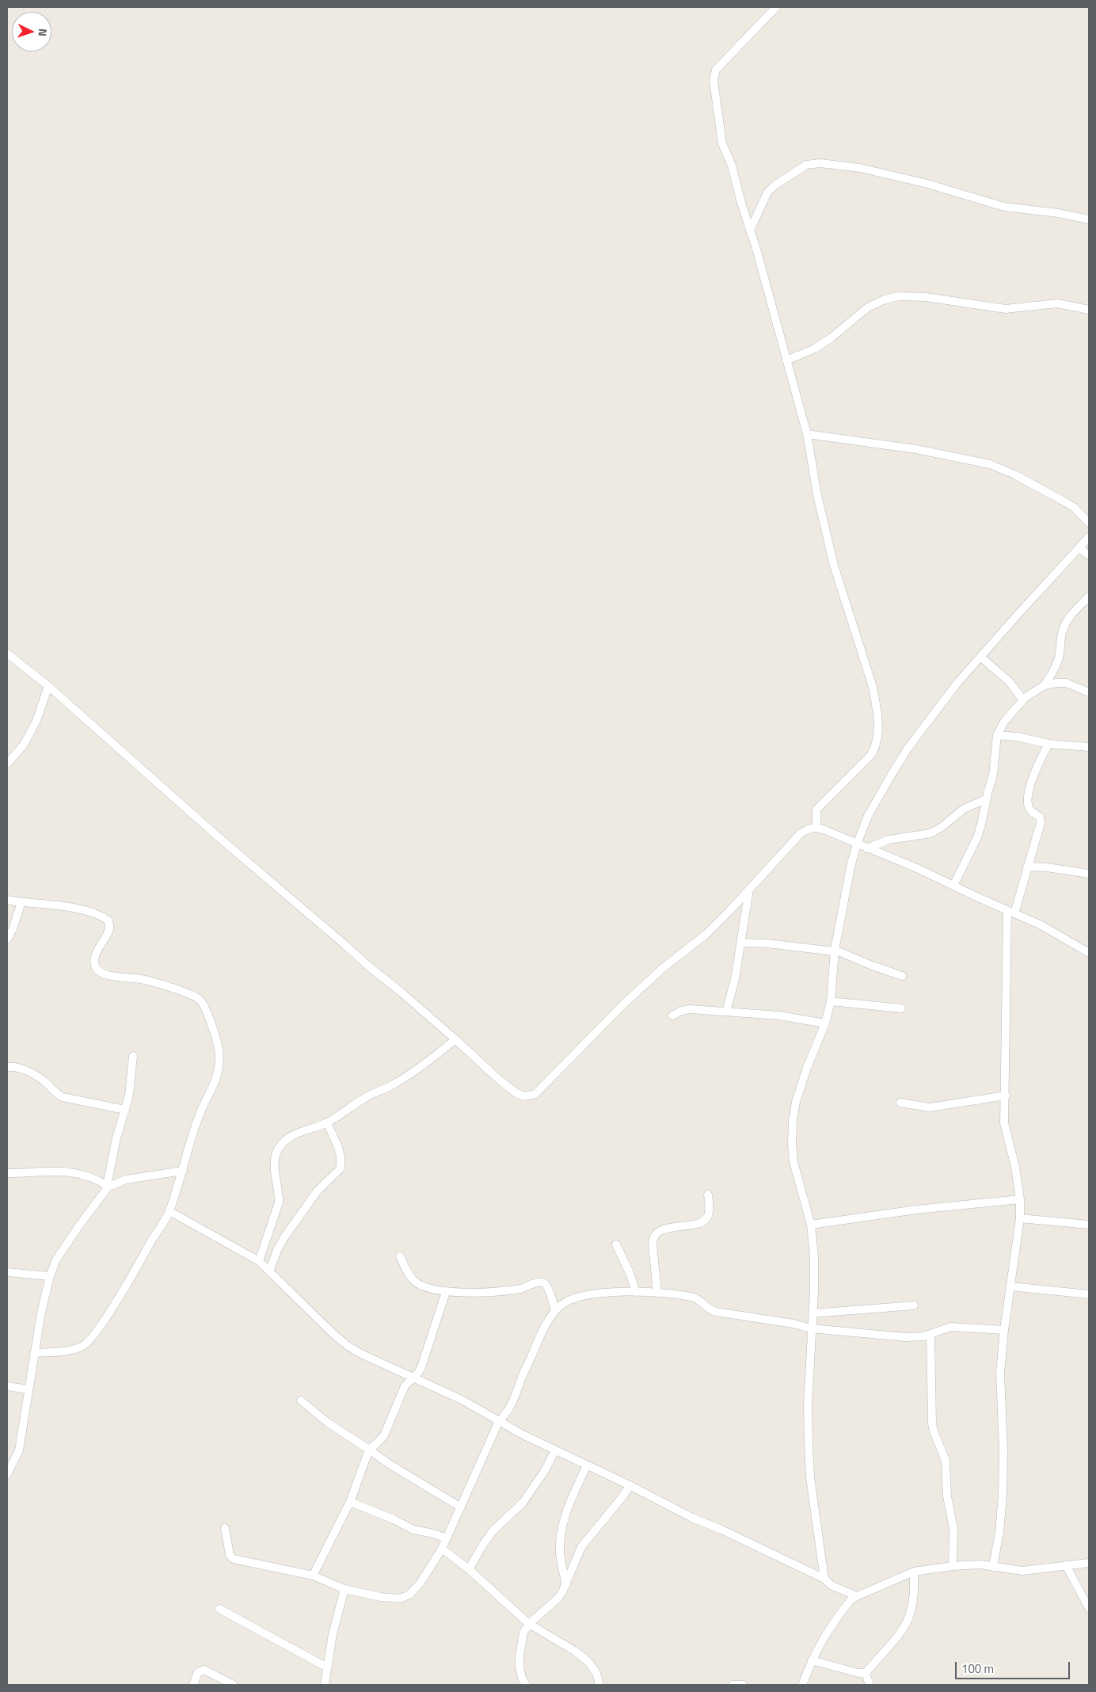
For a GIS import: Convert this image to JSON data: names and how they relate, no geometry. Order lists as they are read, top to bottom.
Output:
{
  "scale_bar": "100 m",
  "north": "right"
}
